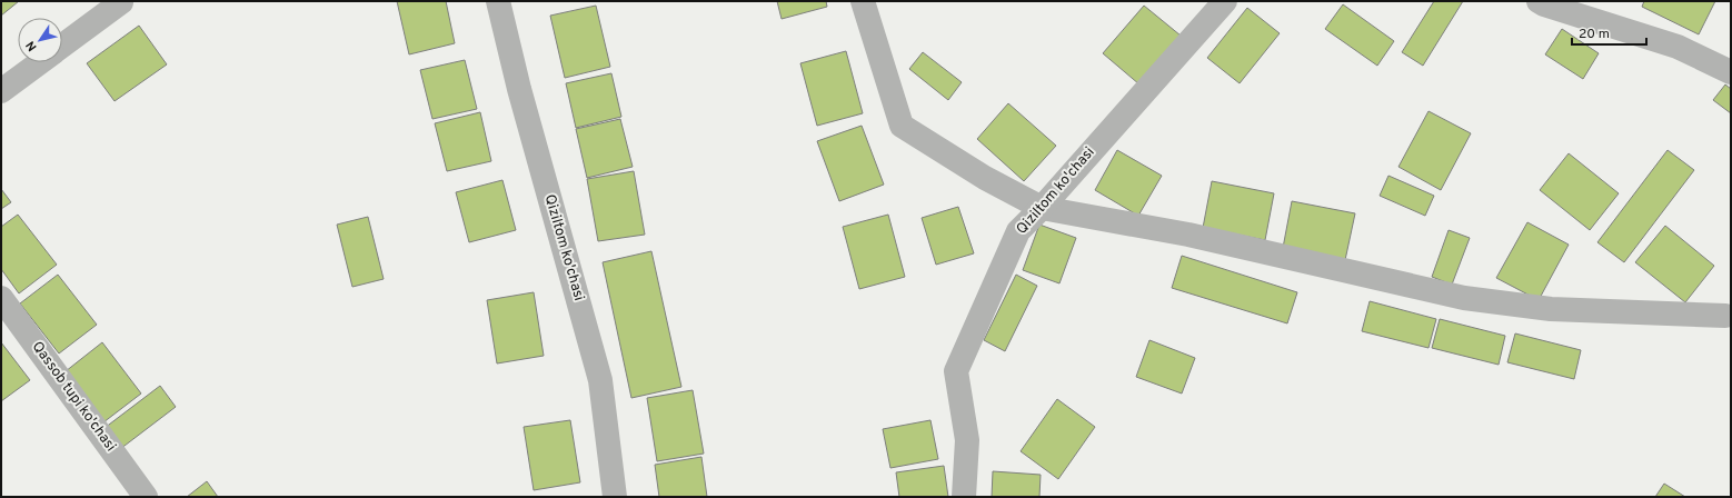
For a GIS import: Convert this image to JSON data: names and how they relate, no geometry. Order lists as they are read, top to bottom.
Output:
{
  "streets": {
    "street": ["Qiziltom ko'chasi", "Qassob tupi ko'chasi"]
  },
  "scale_bar": "20 m",
  "north": "bottom left"
}
